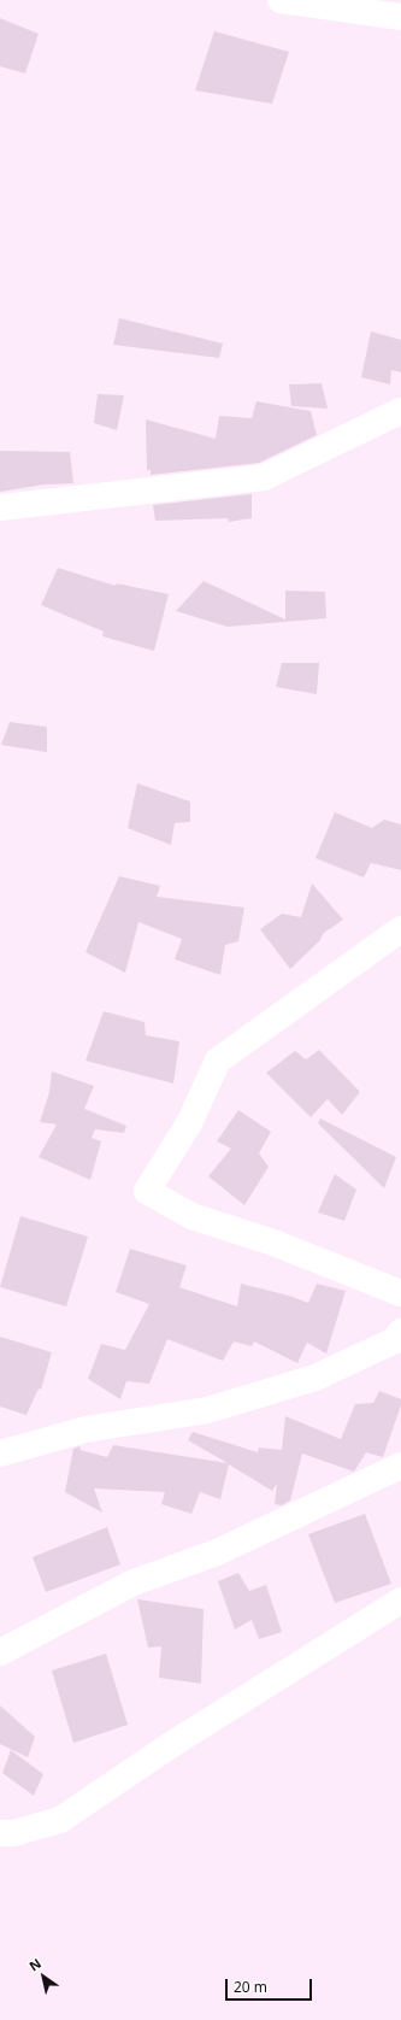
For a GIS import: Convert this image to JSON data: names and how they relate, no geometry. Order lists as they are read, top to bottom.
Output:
{
  "scale_bar": "20 m",
  "north": "top left"
}
